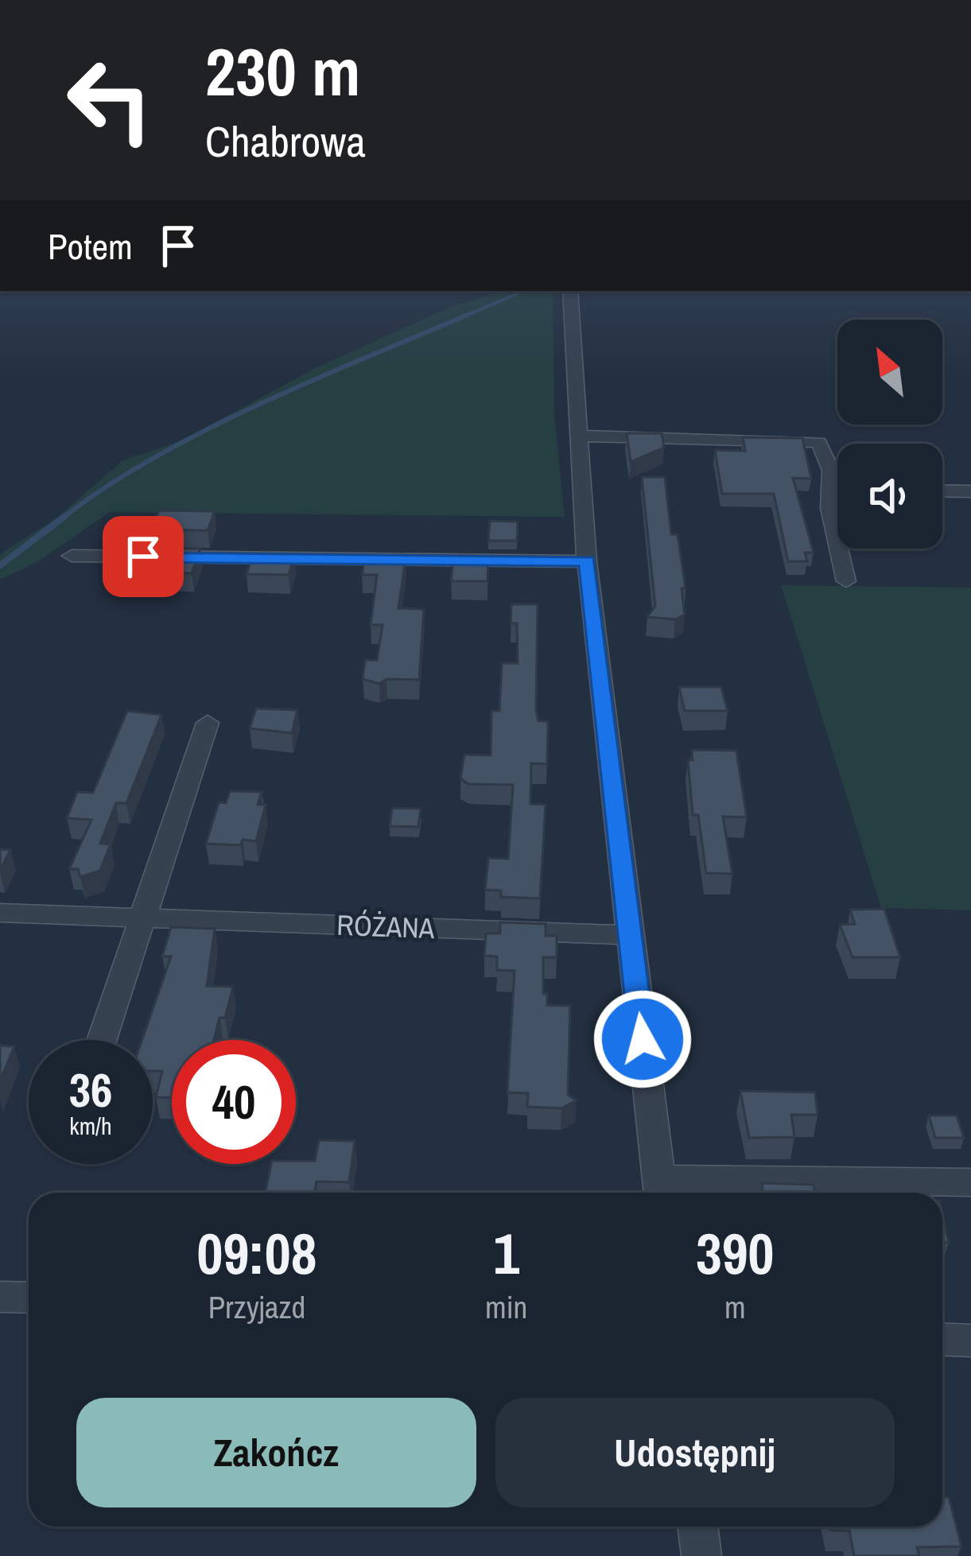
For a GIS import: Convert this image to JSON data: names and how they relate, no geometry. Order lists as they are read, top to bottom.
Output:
{
  "streets": {
    "street": ["RÓŻANA"]
  },
  "north": "top left",
  "page": {
    "turn": ["230 m", "Chabrowa"],
    "then": "Potem",
    "speed": "36 km/h",
    "limit": "40",
    "eta": [
      "09:08",
      "Przyjazd",
      "1",
      "min",
      "390",
      "m"
    ],
    "buttons": ["Zakończ", "Udostępnij"]
  }
}
